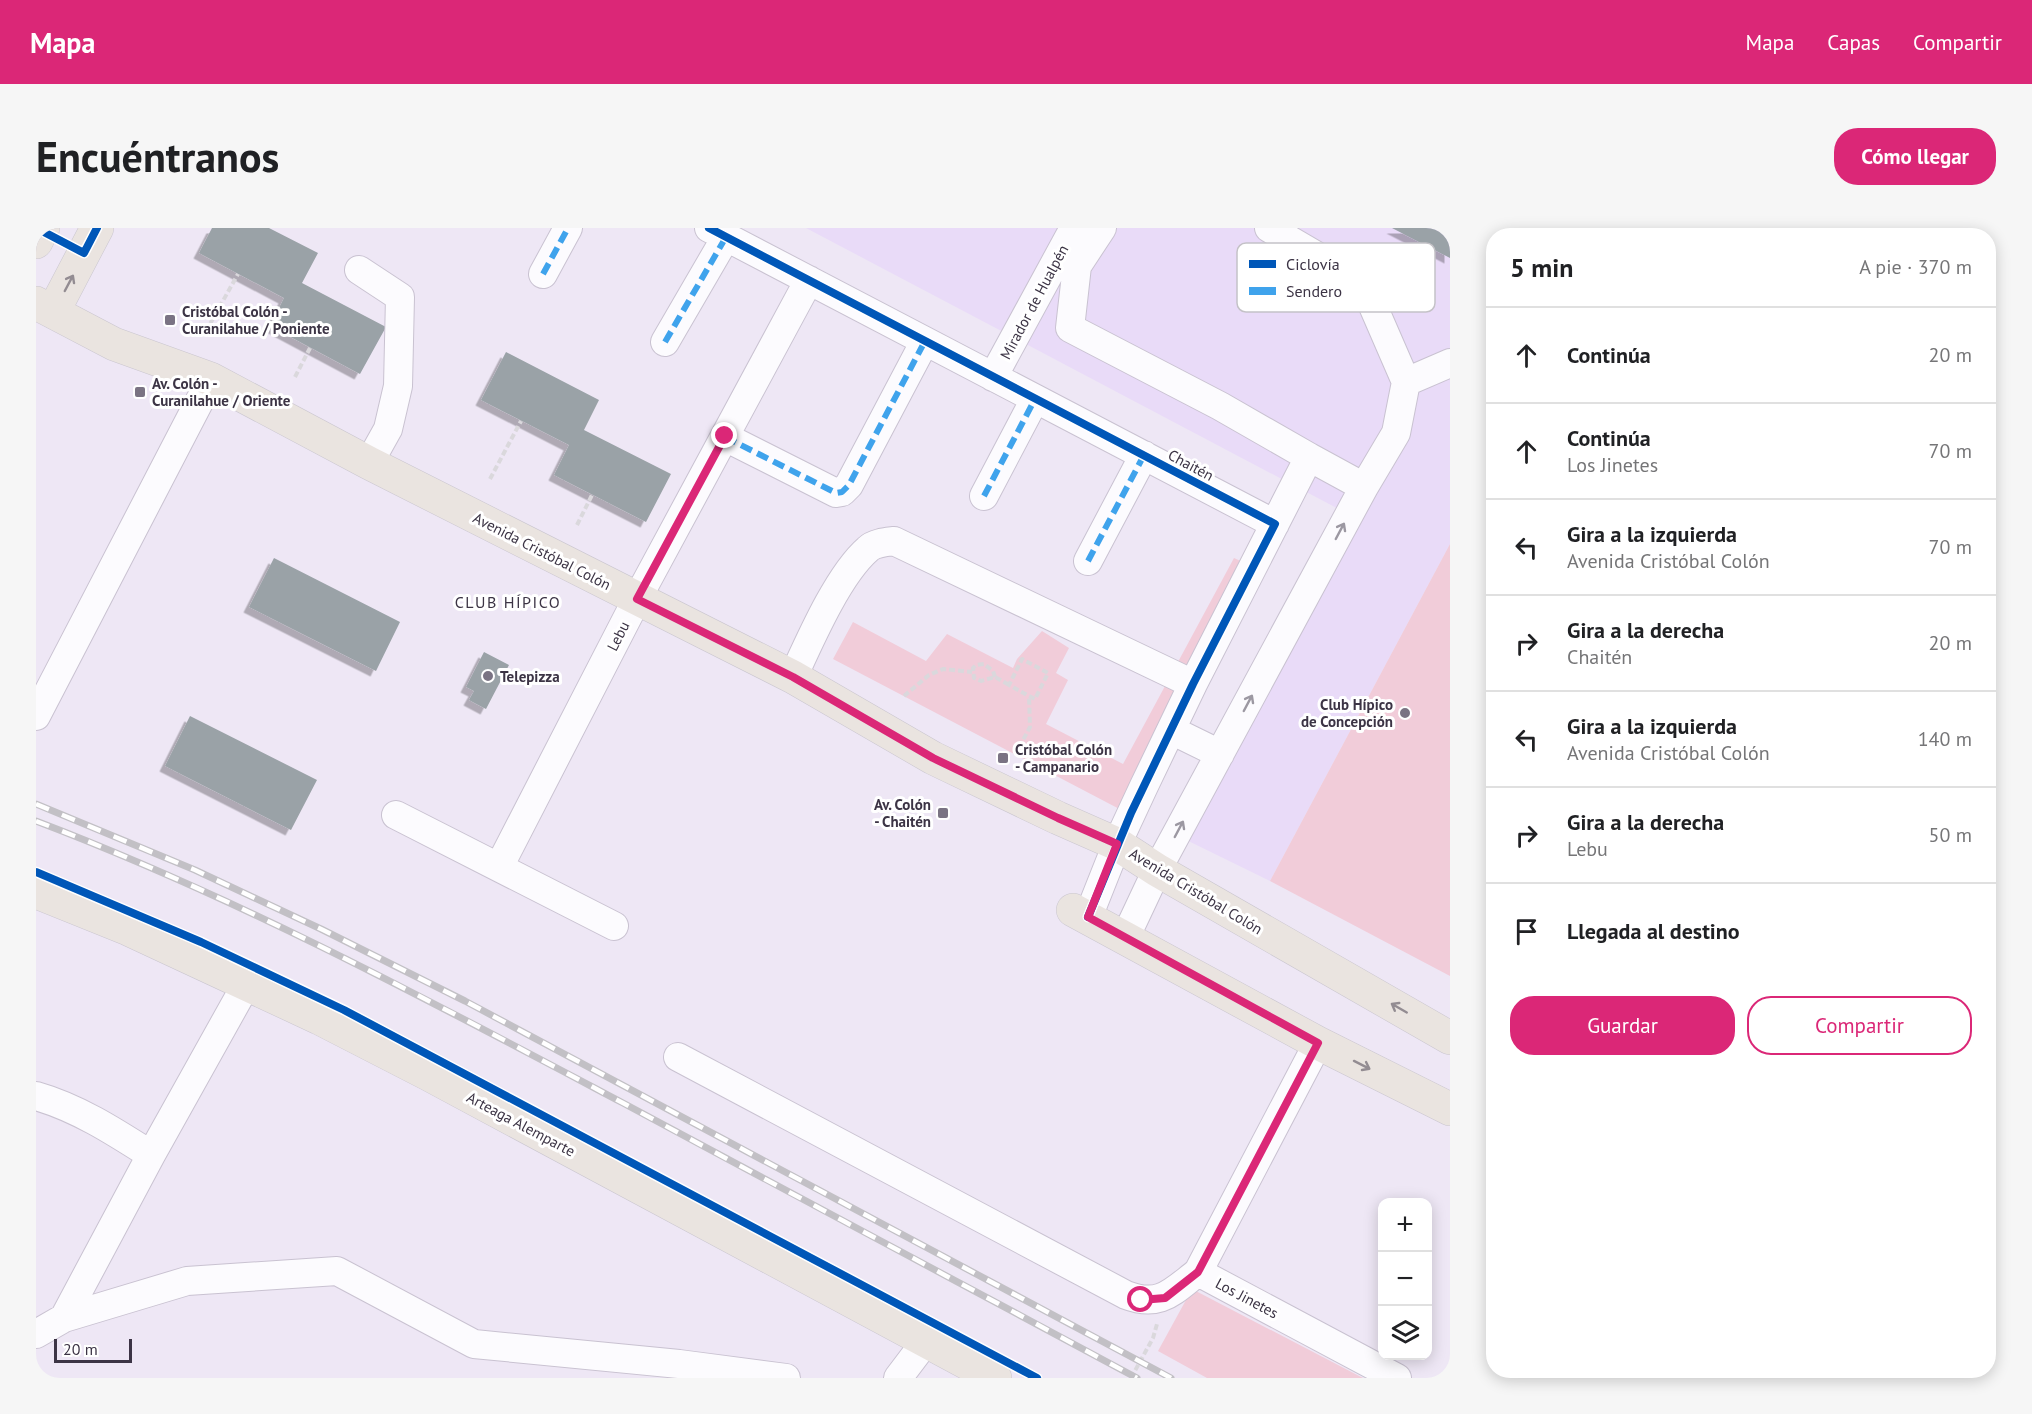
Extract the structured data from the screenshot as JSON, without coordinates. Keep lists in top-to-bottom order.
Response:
{
  "streets": {
    "main road": ["Avenida Cristóbal Colón", "Arteaga Alemparte"],
    "street": [
      "Mirador de Hualpén",
      "Chaitén",
      "Lebu",
      "Los Jinetes"
    ]
  },
  "crossings": [
    ["Mirador de Hualpén", "Chaitén"],
    ["Chaitén", "Lebu"],
    ["Avenida Cristóbal Colón", "Lebu"]
  ],
  "districts": ["CLUB HÍPICO"],
  "places": {
    "transit": [
      "Cristóbal Colón - Curanilahue / Poniente",
      "Av. Colón - Curanilahue / Oriente",
      "Cristóbal Colón - Campanario",
      "Av. Colón - Chaitén"
    ],
    "other": ["Telepizza", "Club Hípico de Concepción"]
  },
  "legend": ["Ciclovía", "Sendero"],
  "scale_bar": "20 m",
  "page": {
    "header": "Mapa",
    "nav": ["Mapa", "Capas", "Compartir"],
    "buttons": [
      "Cómo llegar",
      ["Guardar", "Compartir"]
    ],
    "title": "Encuéntranos",
    "heading": ["5 min", "A pie · 370 m"],
    "list": [
      ["Continúa", "20 m"],
      ["Continúa", "Los Jinetes", "70 m"],
      ["Gira a la izquierda", "Avenida Cristóbal Colón", "70 m"],
      ["Gira a la derecha", "Chaitén", "20 m"],
      ["Gira a la izquierda", "Avenida Cristóbal Colón", "140 m"],
      ["Gira a la derecha", "Lebu", "50 m"],
      "Llegada al destino"
    ],
    "map_buttons": ["+", "−"],
    "scale": "20 m"
  }
}
